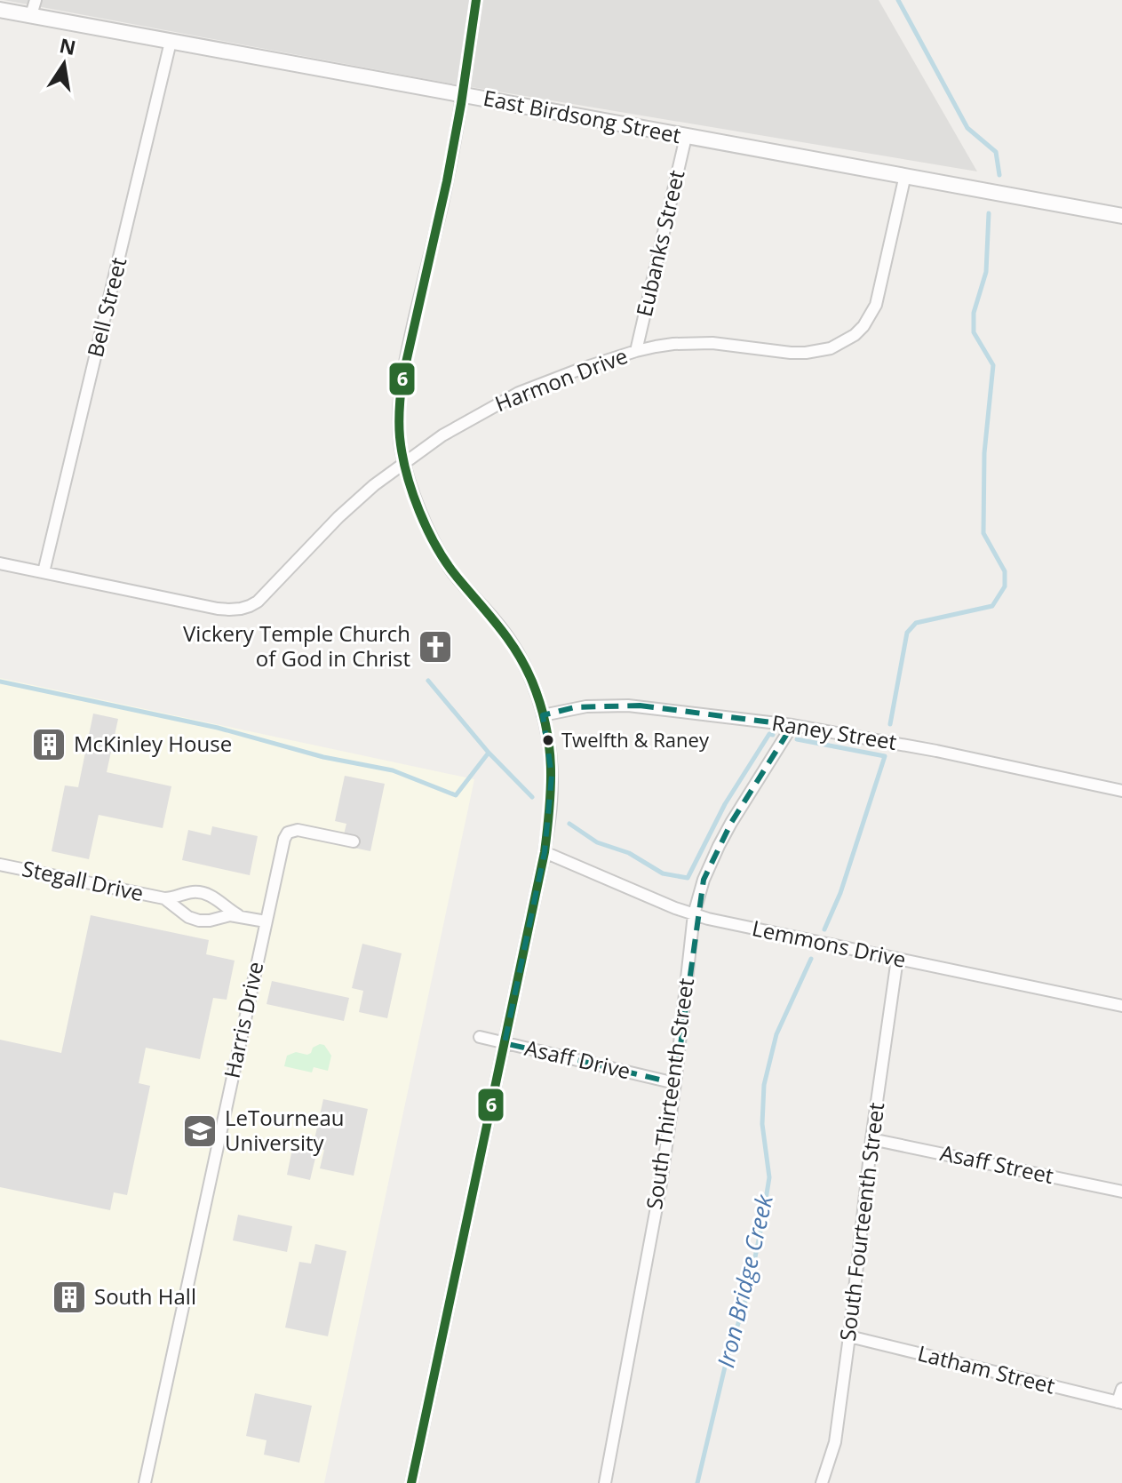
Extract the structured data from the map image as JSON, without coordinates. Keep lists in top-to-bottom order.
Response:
{
  "streets": {
    "street": [
      "East Birdsong Street",
      "Eubanks Street",
      "Bell Street",
      "Harmon Drive",
      "Raney Street",
      "Stegall Drive",
      "Lemmons Drive",
      "Harris Drive",
      "Asaff Drive",
      "South Thirteenth Street",
      "Asaff Street",
      "South Fourteenth Street",
      "Latham Street"
    ]
  },
  "crossings": [
    ["East Birdsong Street", "Eubanks Street"],
    ["East Birdsong Street", "Bell Street"],
    ["East Birdsong Street", "Harmon Drive"],
    ["Eubanks Street", "Harmon Drive"],
    ["Bell Street", "Harmon Drive"],
    ["Raney Street", "South Thirteenth Street"],
    ["Stegall Drive", "Harris Drive"],
    ["Lemmons Drive", "South Thirteenth Street"],
    ["Lemmons Drive", "South Fourteenth Street"],
    ["Asaff Drive", "South Thirteenth Street"],
    ["Asaff Street", "South Fourteenth Street"],
    ["South Fourteenth Street", "Latham Street"]
  ],
  "water": ["Iron Bridge Creek"],
  "places": {
    "church": ["Vickery Temple Church of God in Christ"],
    "other": ["Twelfth & Raney"],
    "building": ["McKinley House", "South Hall"],
    "school or university": ["LeTourneau University"]
  },
  "lines": ["transit line 6"],
  "north": "top"
}
